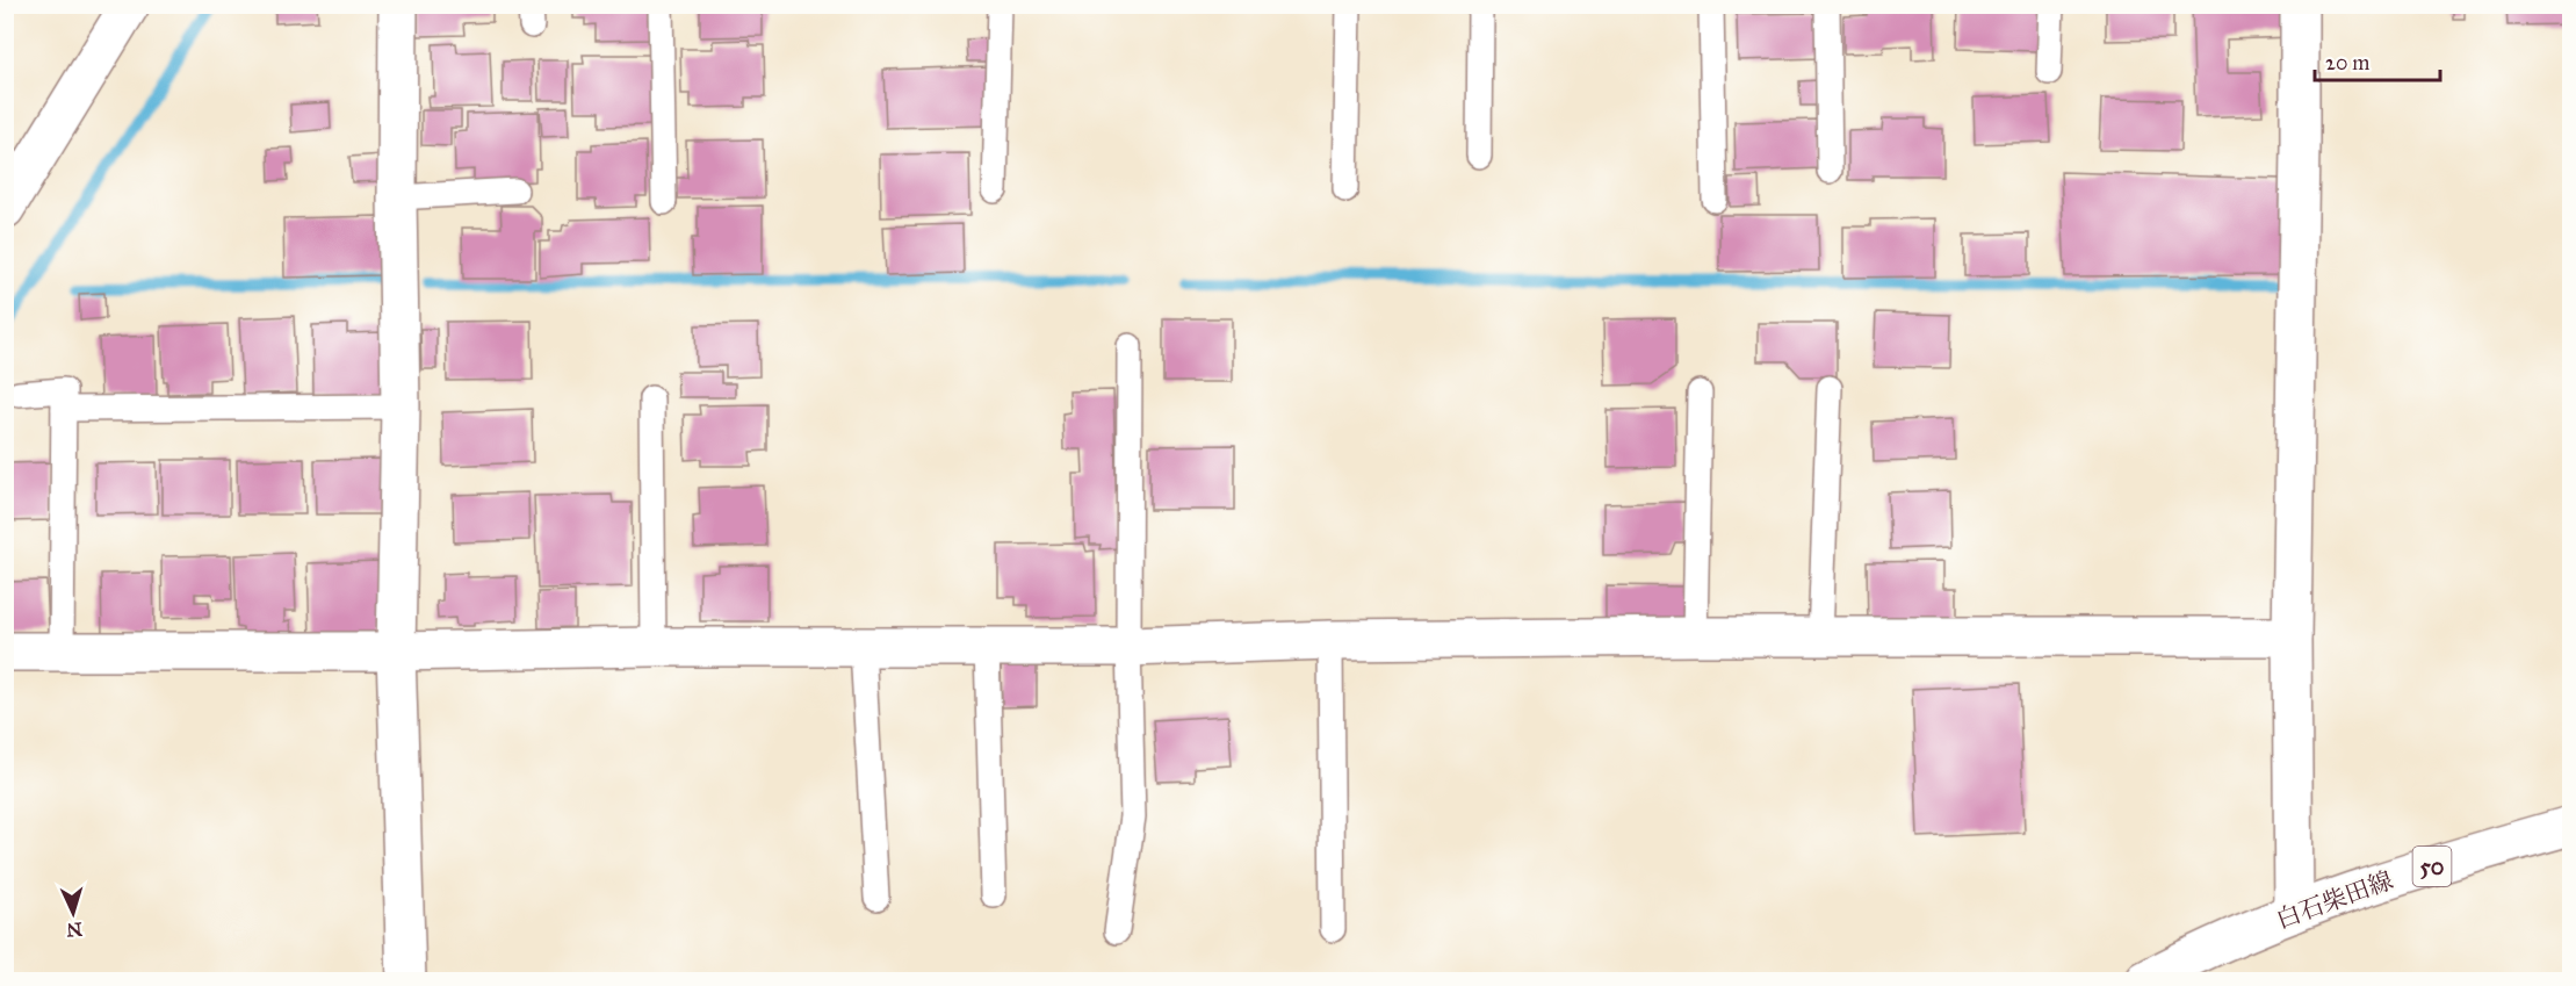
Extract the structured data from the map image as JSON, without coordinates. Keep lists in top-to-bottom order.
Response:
{
  "streets": {
    "street": ["50", "白石柴田線"]
  },
  "scale_bar": "20 m",
  "north": "bottom"
}
